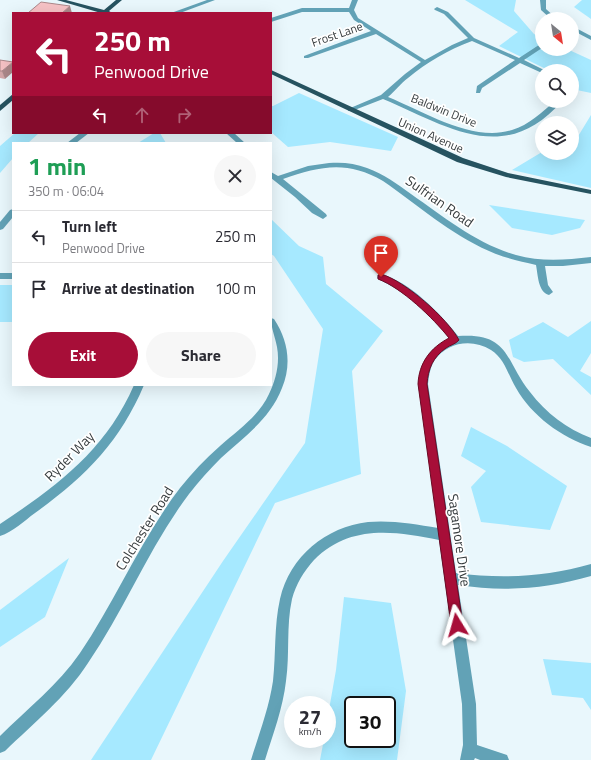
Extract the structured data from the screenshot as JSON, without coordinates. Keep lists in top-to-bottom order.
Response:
{
  "streets": {
    "main road": ["Union Avenue"],
    "street": [
      "Frost Lane",
      "Baldwin Drive",
      "Sulfrian Road",
      "Ryder Way",
      "Colchester Road",
      "Sagamore Drive"
    ]
  },
  "north": "bottom right",
  "page": {
    "turn": ["250 m", "Penwood Drive"],
    "heading": ["1 min", "350 m · 06:04"],
    "list": [
      {
        "name": "Turn left",
        "note": "Penwood Drive",
        "value": "250 m"
      },
      {
        "name": "Arrive at destination",
        "value": "100 m"
      }
    ],
    "buttons": ["Exit", "Share"],
    "speed": "27 km/h",
    "limit": "30"
  }
}
